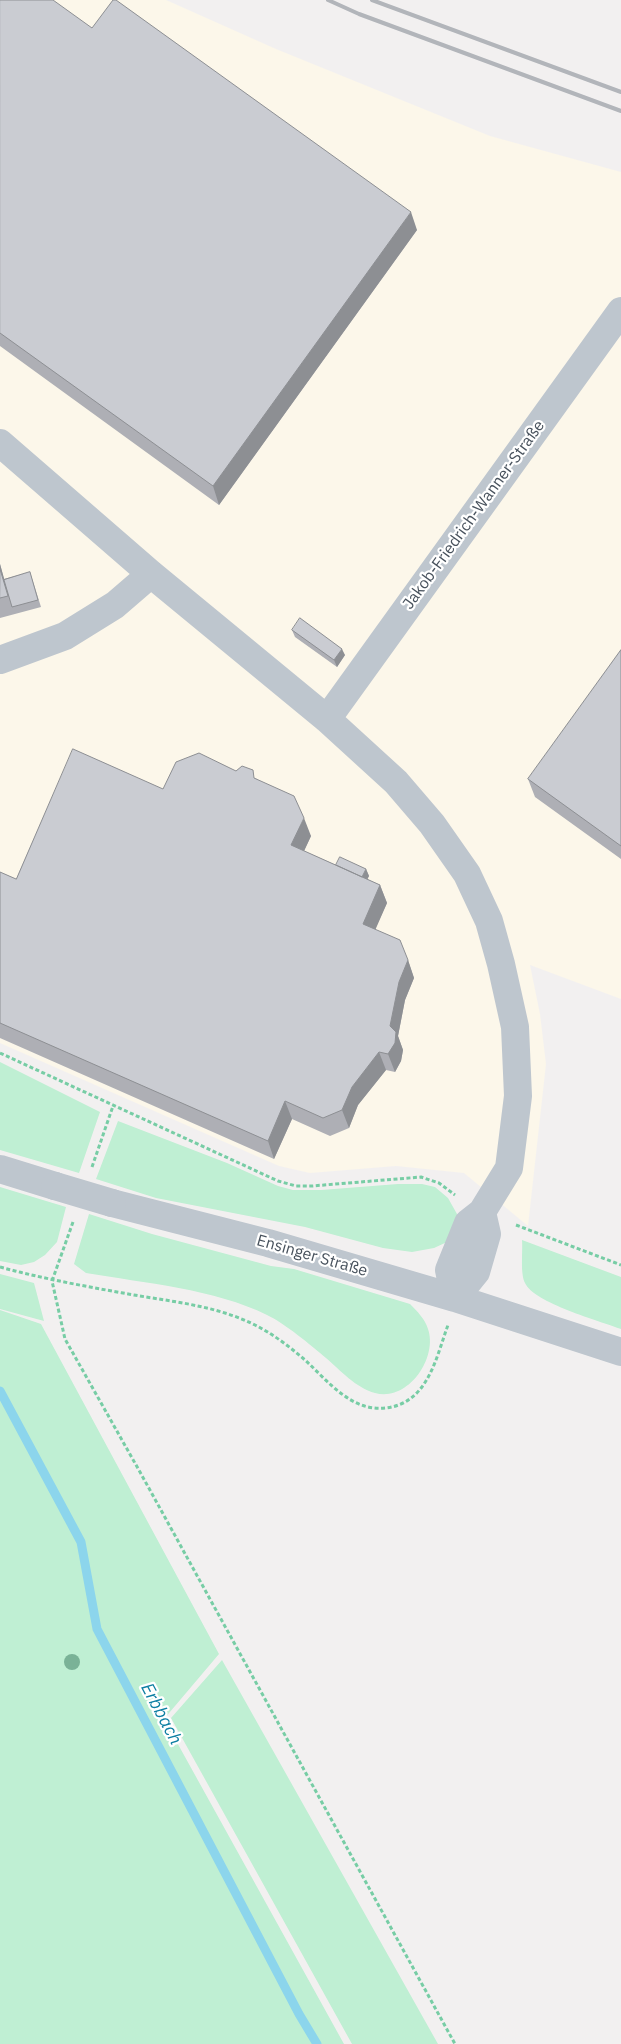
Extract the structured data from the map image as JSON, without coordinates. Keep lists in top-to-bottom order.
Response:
{
  "streets": {
    "street": ["Jakob-Friedrich-Wanner-Straße", "Ensinger Straße"]
  },
  "water": ["Erbbach"]
}
